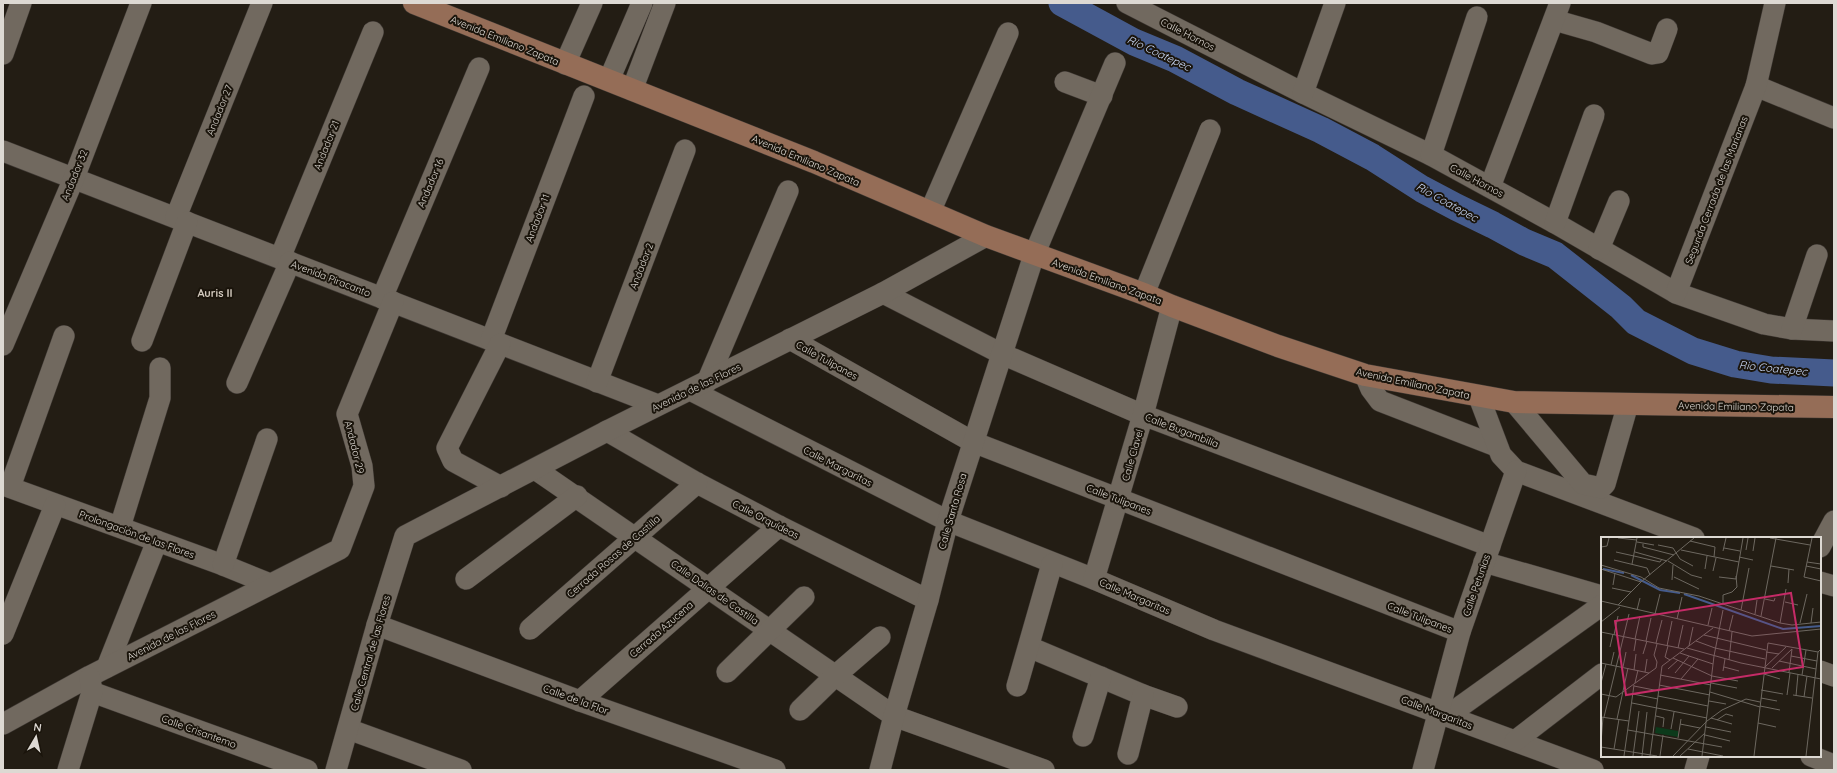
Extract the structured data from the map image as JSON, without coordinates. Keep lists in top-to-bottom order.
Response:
{
  "streets": {
    "main road": ["Avenida Emiliano Zapata"],
    "street": [
      "Calle Hornos",
      "Andador 27",
      "Andador 21",
      "Andador 32",
      "Andador 16",
      "Segunda Cerrada de las Marianas",
      "Andador 11",
      "Andador 2",
      "Avenida Piracanto",
      "Calle Tulipanes",
      "Avenida de las Flores",
      "Calle Bugambilia",
      "Andador 29",
      "Calle Clavel",
      "Calle Margaritas",
      "Calle Santa Rosa",
      "Calle Orquídeas",
      "Prolongación de las Flores",
      "Cerrada Rosas de Castilla",
      "Calle Petunias",
      "Calle Dalias de Castilla",
      "Cerrada Azucena",
      "Calle Central de las Flores",
      "Calle de la Flor",
      "Calle Crisantemo"
    ]
  },
  "crossings": [
    ["Calle Hornos", "Segunda Cerrada de las Marianas"],
    ["Avenida Emiliano Zapata", "Avenida de las Flores"],
    ["Avenida Emiliano Zapata", "Calle Clavel"],
    ["Avenida Emiliano Zapata", "Calle Santa Rosa"],
    ["Andador 27", "Avenida Piracanto"],
    ["Andador 21", "Avenida Piracanto"],
    ["Andador 32", "Avenida Piracanto"],
    ["Andador 16", "Avenida Piracanto"],
    ["Andador 16", "Andador 29"],
    ["Andador 11", "Avenida Piracanto"],
    ["Andador 11", "Avenida de las Flores"],
    ["Andador 2", "Avenida Piracanto"],
    ["Avenida Piracanto", "Avenida de las Flores"],
    ["Avenida Piracanto", "Andador 29"],
    ["Calle Tulipanes", "Avenida de las Flores"],
    ["Calle Tulipanes", "Calle Clavel"],
    ["Calle Tulipanes", "Calle Santa Rosa"],
    ["Calle Tulipanes", "Calle Petunias"],
    ["Avenida de las Flores", "Calle Bugambilia"],
    ["Avenida de las Flores", "Andador 29"],
    ["Avenida de las Flores", "Calle Margaritas"],
    ["Avenida de las Flores", "Calle Orquídeas"],
    ["Avenida de las Flores", "Prolongación de las Flores"],
    ["Avenida de las Flores", "Calle Dalias de Castilla"],
    ["Avenida de las Flores", "Calle Central de las Flores"],
    ["Avenida de las Flores", "Calle Crisantemo"],
    ["Calle Bugambilia", "Calle Clavel"],
    ["Calle Bugambilia", "Calle Santa Rosa"],
    ["Calle Bugambilia", "Calle Petunias"],
    ["Calle Clavel", "Calle Margaritas"],
    ["Calle Margaritas", "Calle Santa Rosa"],
    ["Calle Margaritas", "Calle Petunias"],
    ["Calle Santa Rosa", "Calle Orquídeas"],
    ["Calle Santa Rosa", "Calle Dalias de Castilla"],
    ["Calle Orquídeas", "Cerrada Rosas de Castilla"],
    ["Calle Orquídeas", "Cerrada Azucena"],
    ["Cerrada Rosas de Castilla", "Calle Dalias de Castilla"],
    ["Calle Dalias de Castilla", "Cerrada Azucena"],
    ["Cerrada Azucena", "Calle de la Flor"],
    ["Calle Central de las Flores", "Calle de la Flor"]
  ],
  "districts": ["Auris II"],
  "water": ["Rio Coatepec"],
  "north": "top"
}
